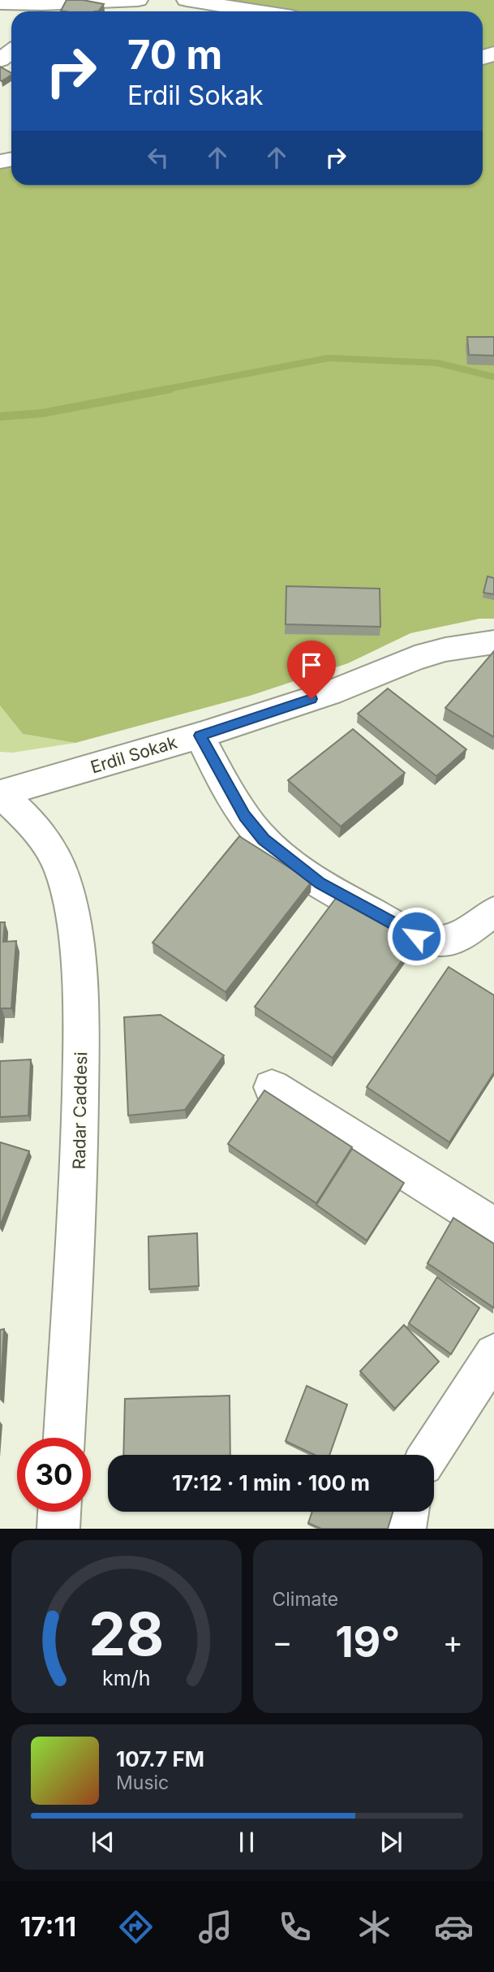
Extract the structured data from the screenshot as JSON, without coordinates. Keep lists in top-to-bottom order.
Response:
{
  "streets": {
    "street": ["Erdil Sokak", "Radar Caddesi"]
  },
  "crossings": [
    ["Erdil Sokak", "Radar Caddesi"]
  ],
  "page": {
    "turn": ["70 m", "Erdil Sokak"],
    "limit": "30",
    "trip": "17:12 · 1 min · 100 m",
    "tile": "Climate",
    "heat": ["−", "19°", "+"],
    "song": ["107.7 FM", "Music"],
    "tabs": "17:11",
    "gauge": ["28", "km/h"]
  }
}
